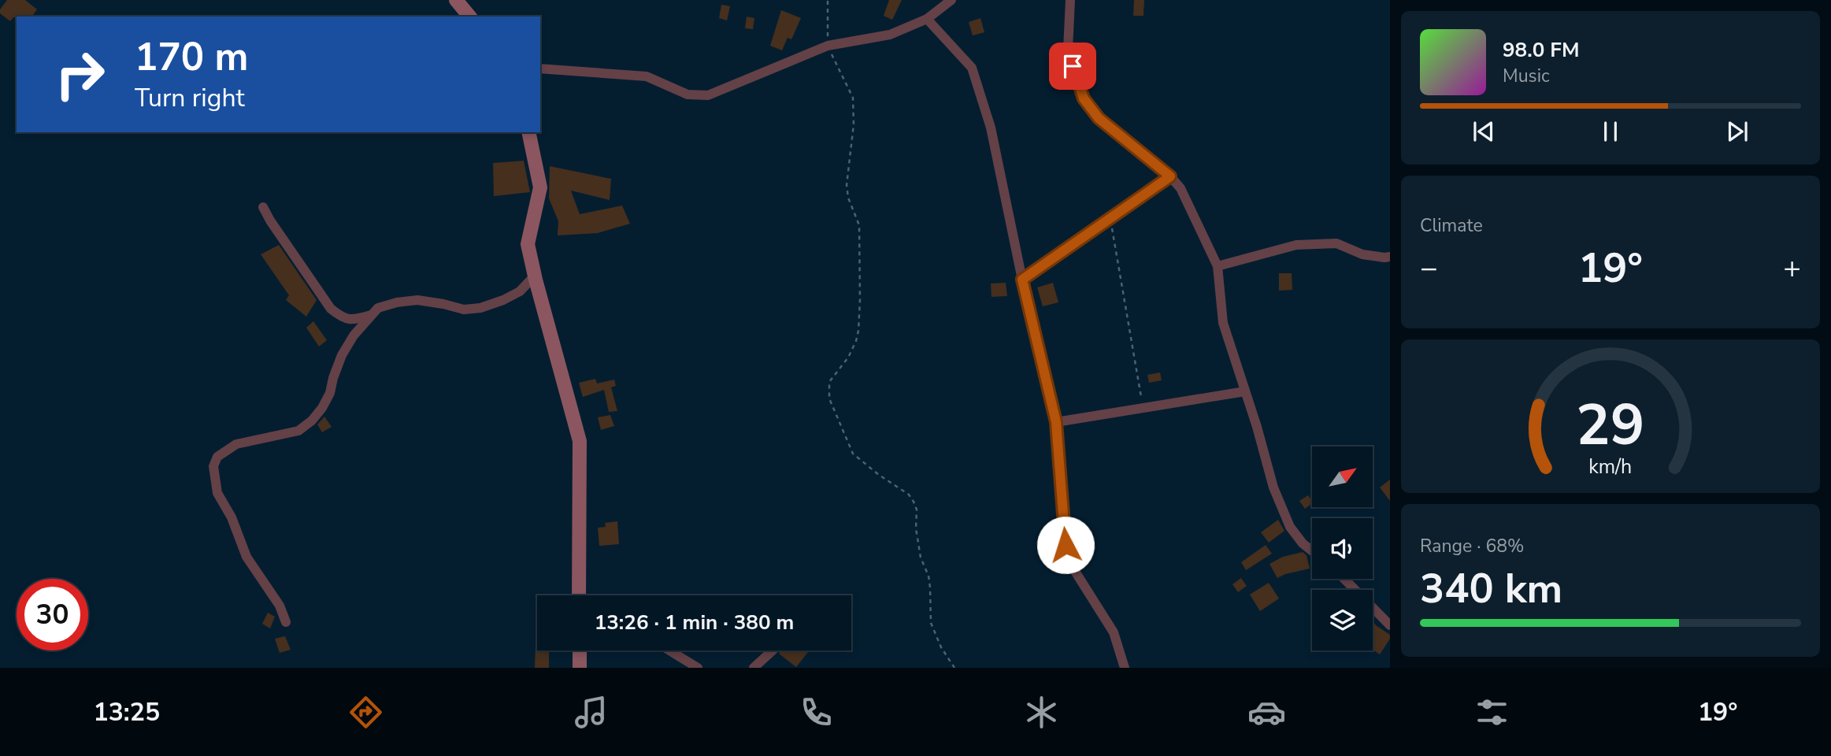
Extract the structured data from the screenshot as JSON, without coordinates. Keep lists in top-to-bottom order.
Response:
{
  "north": "top right",
  "page": {
    "turn": ["170 m", "Turn right"],
    "song": ["98.0 FM", "Music"],
    "tile": [
      "Climate",
      ["Range · 68%", "340 km"]
    ],
    "heat": ["−", "19°", "+"],
    "limit": "30",
    "trip": "13:26 · 1 min · 380 m",
    "tabs": ["13:25", "19°"],
    "gauge": ["29", "km/h"]
  }
}
